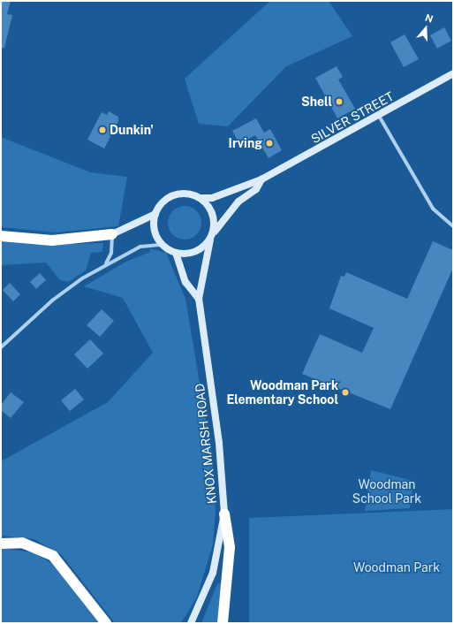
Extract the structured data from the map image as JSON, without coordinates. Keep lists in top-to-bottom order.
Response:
{
  "streets": {
    "main road": ["SILVER STREET", "KNOX MARSH ROAD"]
  },
  "crossings": [
    ["SILVER STREET", "KNOX MARSH ROAD"]
  ],
  "parks": ["Woodman School Park", "Woodman Park"],
  "places": [
    "Shell",
    "Dunkin'",
    "Irving",
    "Woodman Park Elementary School"
  ],
  "north": "top"
}
